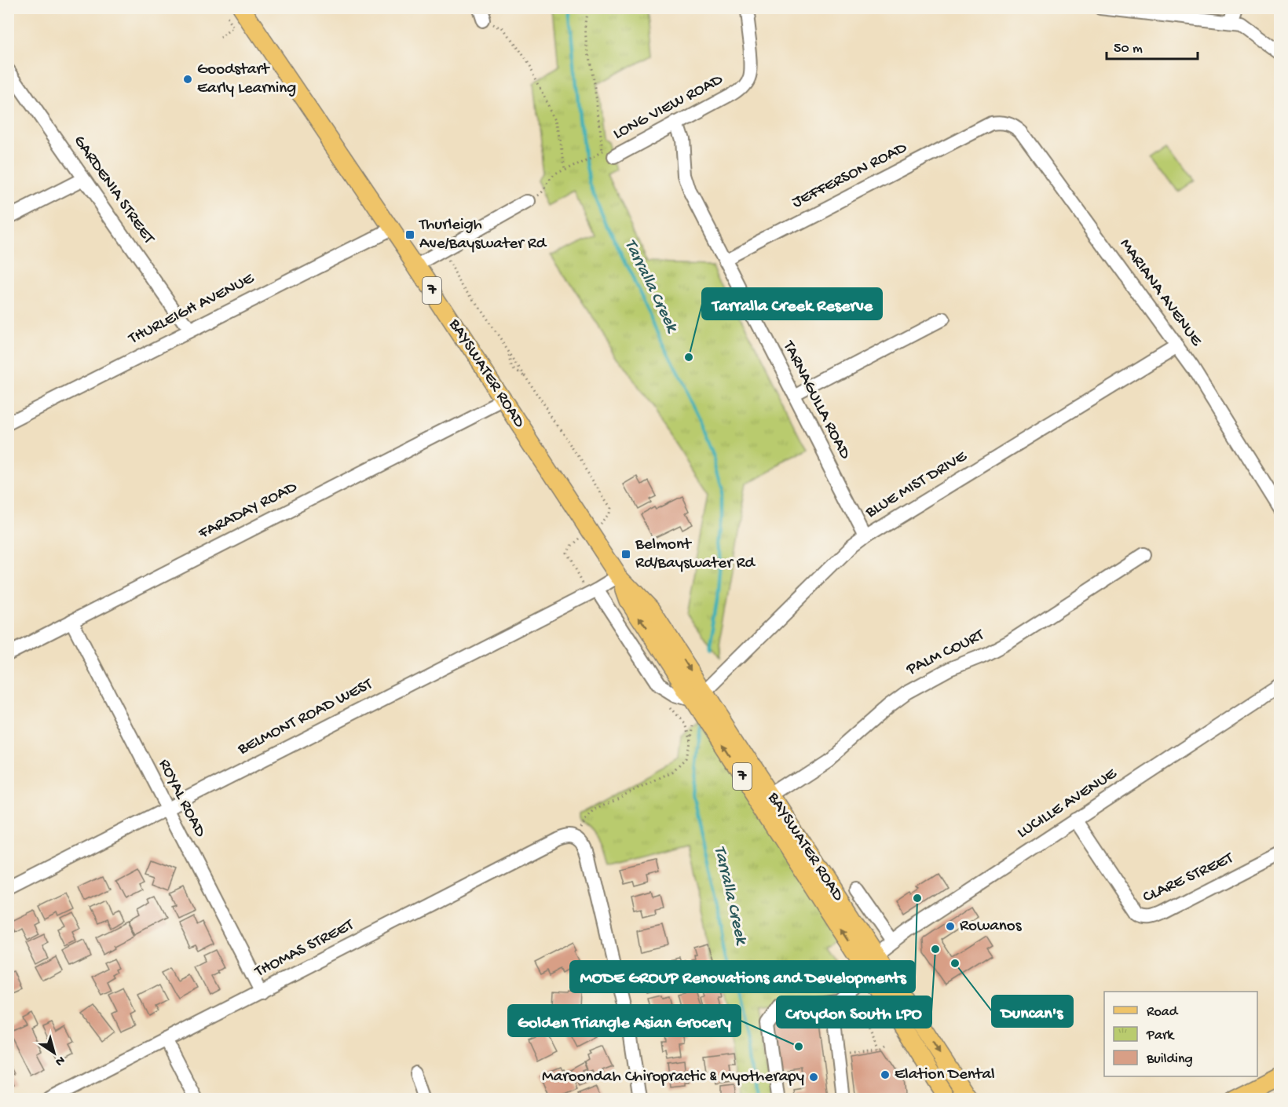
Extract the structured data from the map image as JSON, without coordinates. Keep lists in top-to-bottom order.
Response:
{
  "streets": {
    "main road": ["7", "BAYSWATER ROAD"],
    "street": [
      "LONG VIEW ROAD",
      "JEFFERSON ROAD",
      "GARDENIA STREET",
      "MARIANA AVENUE",
      "THURLEIGH AVENUE",
      "TARNAGULLA ROAD",
      "BLUE MIST DRIVE",
      "FARADAY ROAD",
      "PALM COURT",
      "BELMONT ROAD WEST",
      "ROYAL ROAD",
      "LUCILLE AVENUE",
      "CLARE STREET",
      "THOMAS STREET"
    ]
  },
  "crossings": [
    ["LONG VIEW ROAD", "TARNAGULLA ROAD"],
    ["JEFFERSON ROAD", "MARIANA AVENUE"],
    ["JEFFERSON ROAD", "TARNAGULLA ROAD"],
    ["GARDENIA STREET", "THURLEIGH AVENUE"],
    ["MARIANA AVENUE", "BLUE MIST DRIVE"],
    ["THURLEIGH AVENUE", "BAYSWATER ROAD"],
    ["BAYSWATER ROAD", "BLUE MIST DRIVE"],
    ["BAYSWATER ROAD", "FARADAY ROAD"],
    ["BAYSWATER ROAD", "PALM COURT"],
    ["BAYSWATER ROAD", "BELMONT ROAD WEST"],
    ["BAYSWATER ROAD", "LUCILLE AVENUE"],
    ["TARNAGULLA ROAD", "BLUE MIST DRIVE"],
    ["FARADAY ROAD", "ROYAL ROAD"],
    ["BELMONT ROAD WEST", "ROYAL ROAD"],
    ["ROYAL ROAD", "THOMAS STREET"],
    ["LUCILLE AVENUE", "CLARE STREET"]
  ],
  "water": ["Tarralla Creek"],
  "places": {
    "other": [
      "Goodstart Early Learning",
      "Tarralla Creek Reserve",
      "MODE GROUP Renovations and Developments",
      "Rowanos",
      "Croydon South LPO",
      "Duncan's",
      "Golden Triangle Asian Grocery",
      "Elation Dental",
      "Maroondah Chiropractic & Myotherapy"
    ],
    "transit": ["Thurleigh Ave/Bayswater Rd", "Belmont Rd/Bayswater Rd"]
  },
  "legend": ["Road", "Park", "Building"],
  "scale_bar": "50 m",
  "north": "bottom right"
}
